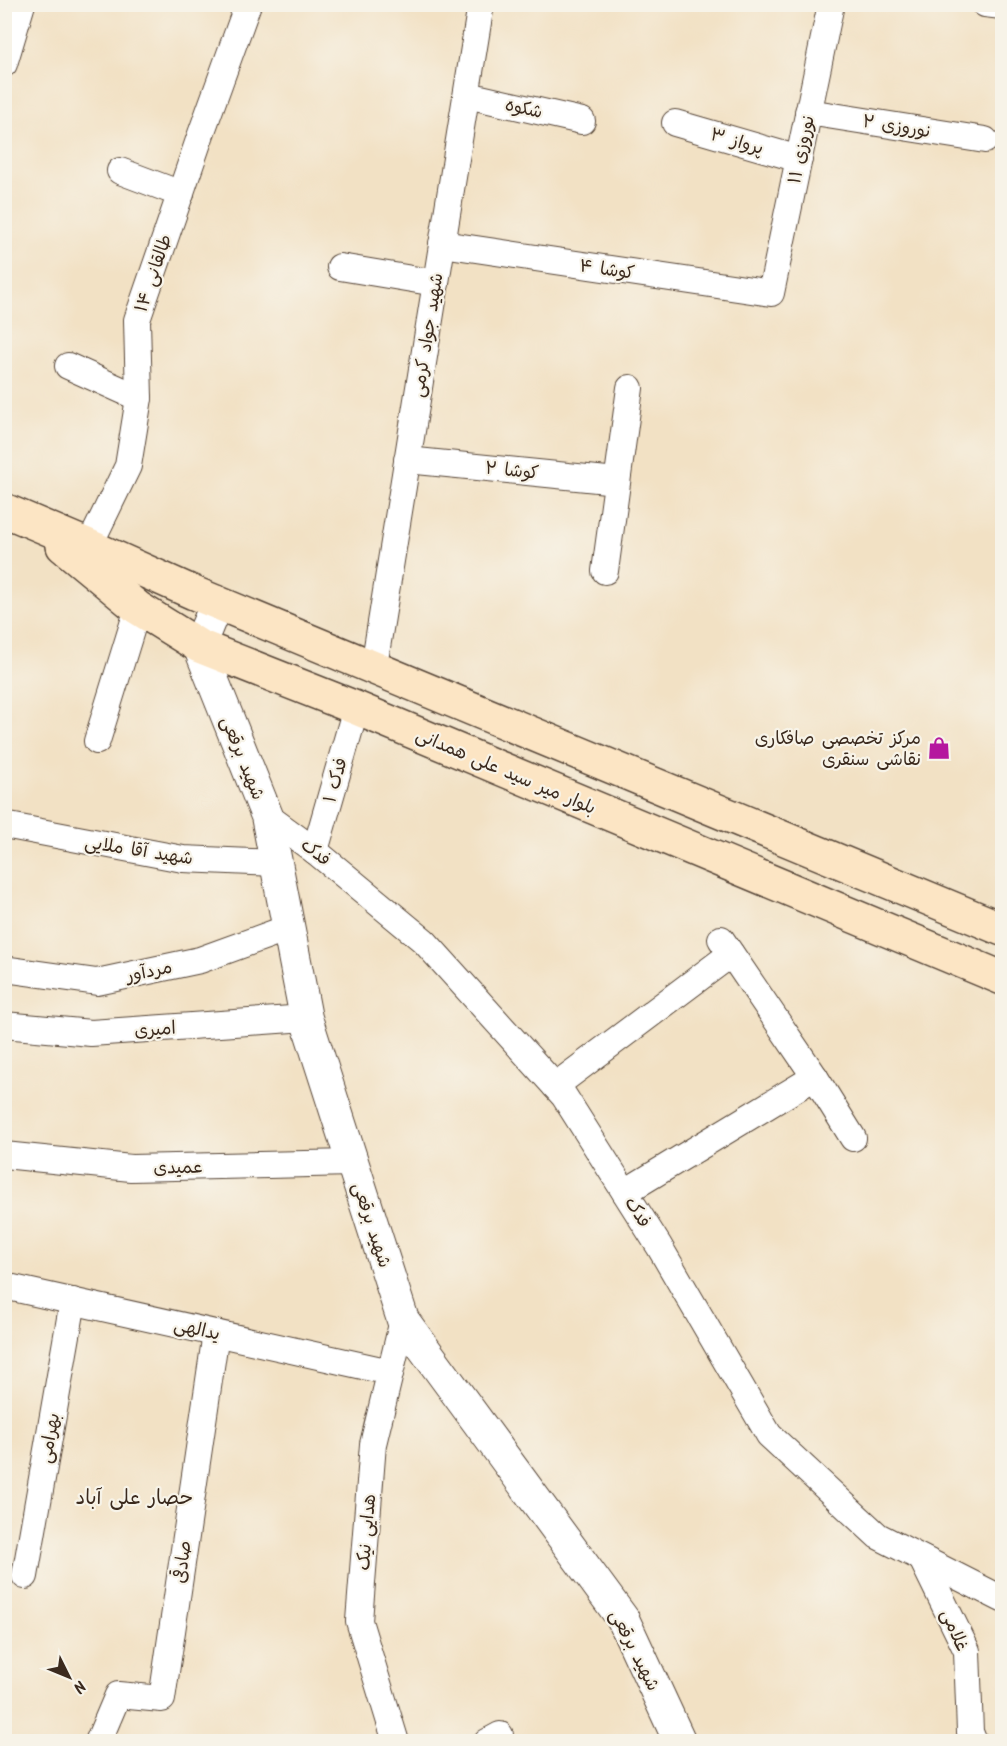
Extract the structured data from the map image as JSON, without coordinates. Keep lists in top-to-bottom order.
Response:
{
  "streets": {
    "main road": ["بلوار میر سید علی همدانی"],
    "street": [
      "شکوه",
      "نوروزی ۲",
      "پرواز ۳",
      "نوروزی ۱۱",
      "کوشا ۴",
      "طالقانی ۱۴",
      "شهید جواد کرمی",
      "کوشا ۲",
      "شهید برقعی",
      "فدک ۱",
      "شهید آقا ملایی",
      "فدک",
      "مردآور",
      "امیری",
      "عمیدی",
      "یدالهی",
      "بهرامی",
      "هدایی نیک",
      "صادقی",
      "غلامی"
    ]
  },
  "crossings": [
    ["شکوه", "شهید جواد کرمی"],
    ["نوروزی ۲", "نوروزی ۱۱"],
    ["پرواز ۳", "نوروزی ۱۱"],
    ["نوروزی ۱۱", "کوشا ۴"],
    ["کوشا ۴", "شهید جواد کرمی"],
    ["طالقانی ۱۴", "بلوار میر سید علی همدانی"],
    ["شهید جواد کرمی", "کوشا ۲"],
    ["شهید جواد کرمی", "بلوار میر سید علی همدانی"],
    ["شهید برقعی", "بلوار میر سید علی همدانی"],
    ["شهید برقعی", "شهید آقا ملایی"],
    ["شهید برقعی", "فدک"],
    ["شهید برقعی", "مردآور"],
    ["شهید برقعی", "امیری"],
    ["شهید برقعی", "عمیدی"],
    ["شهید برقعی", "هدایی نیک"],
    ["بلوار میر سید علی همدانی", "فدک ۱"],
    ["فدک ۱", "فدک"],
    ["فدک", "غلامی"],
    ["یدالهی", "بهرامی"],
    ["یدالهی", "هدایی نیک"],
    ["یدالهی", "صادقی"]
  ],
  "districts": ["حصار علی آباد"],
  "places": {
    "shop": ["مرکز تخصصی صافکاری نقاشی سنقری"]
  },
  "north": "bottom right"
}
